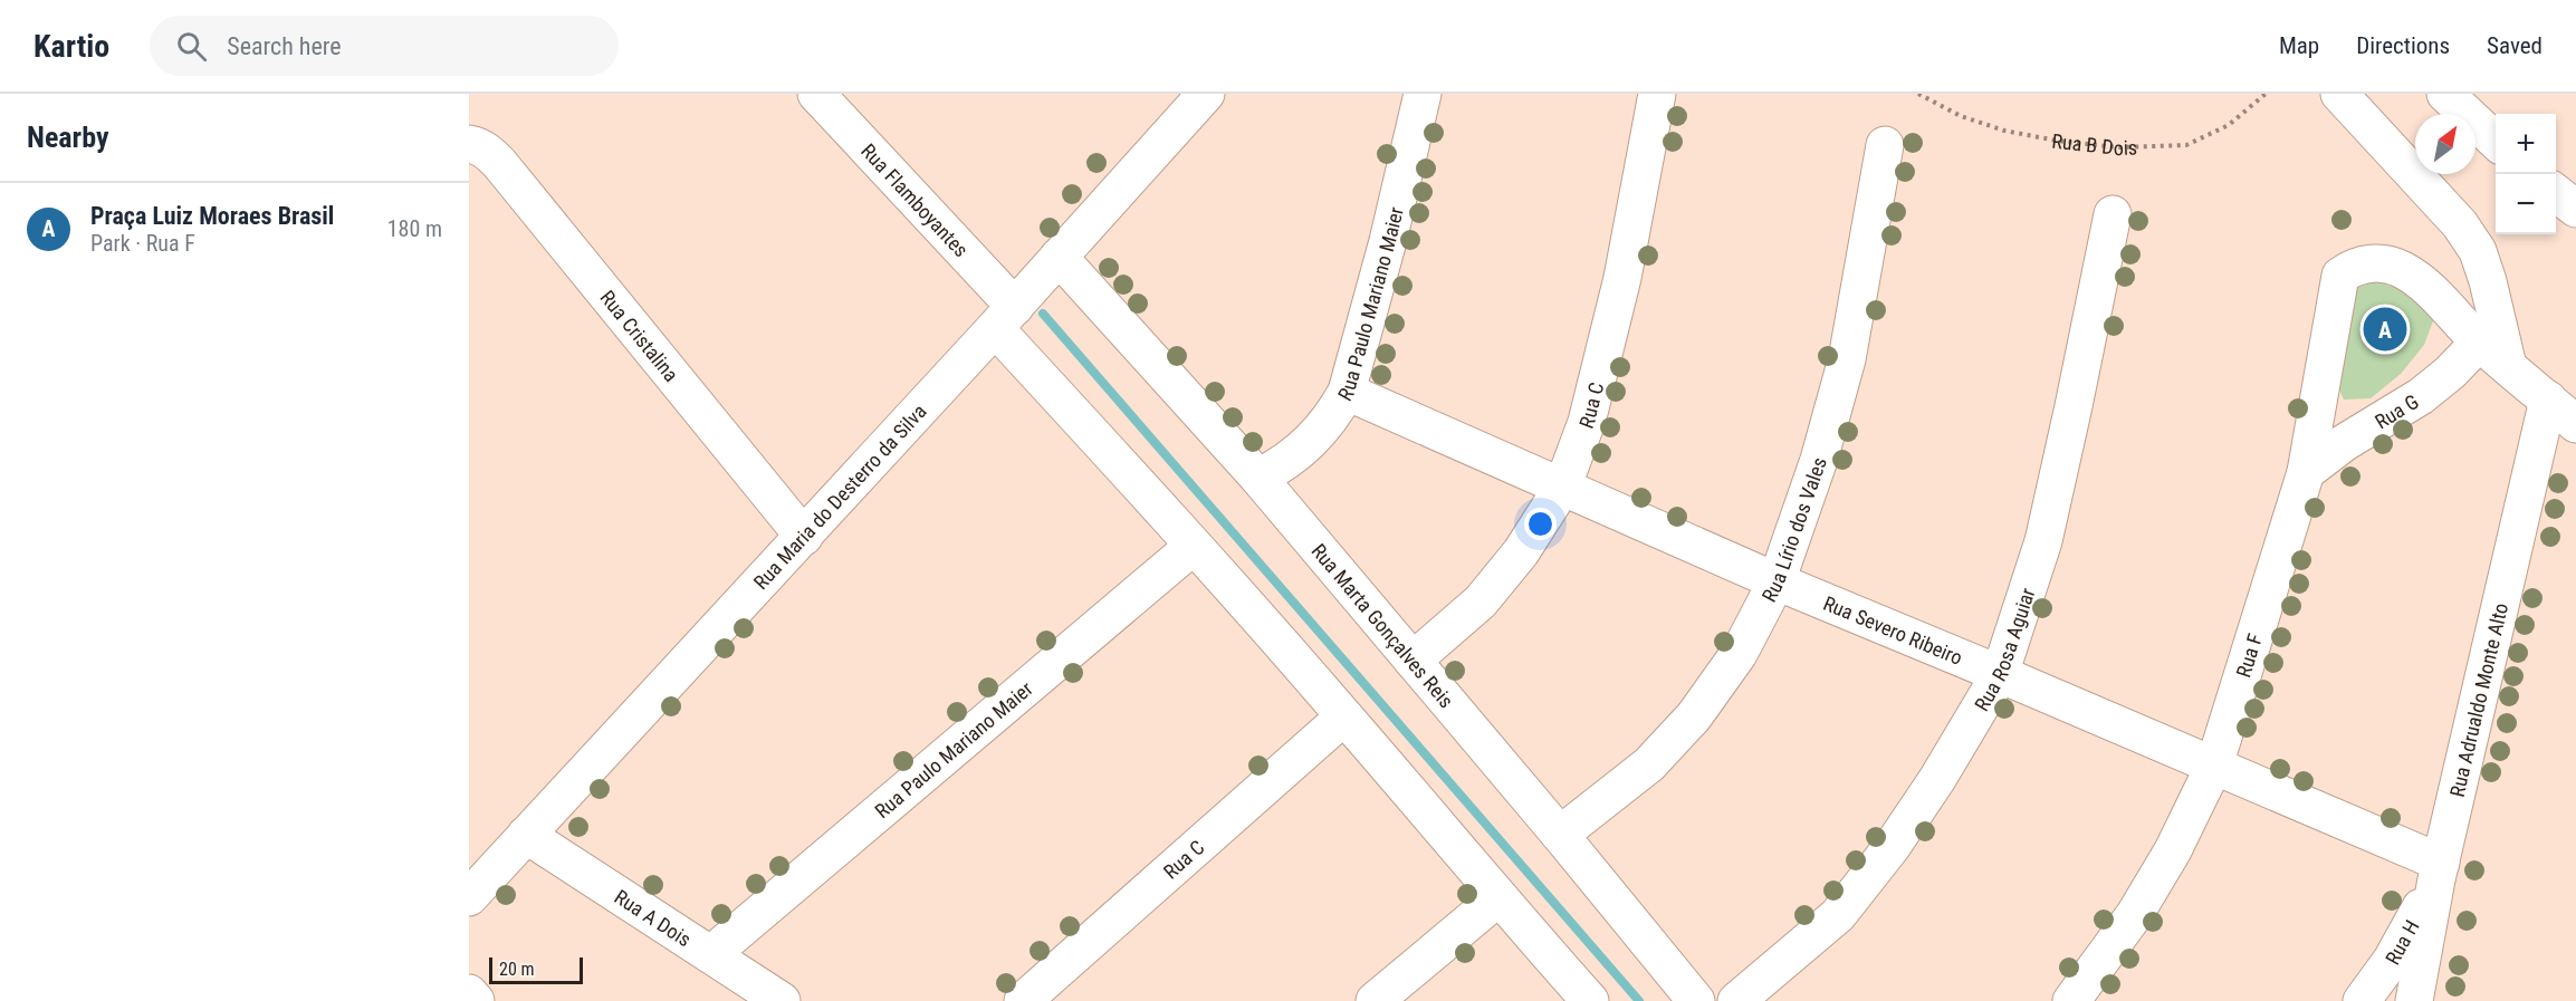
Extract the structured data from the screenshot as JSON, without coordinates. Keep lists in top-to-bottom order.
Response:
{
  "streets": {
    "main road": [
      "Rua Flamboyantes",
      "Rua Paulo Mariano Maier",
      "Rua Cristalina",
      "Rua C",
      "Rua G",
      "Rua Maria do Desterro da Silva",
      "Rua Lírio dos Vales",
      "Rua Marta Gonçalves Reis",
      "Rua Severo Ribeiro",
      "Rua Rosa Aguiar",
      "Rua F",
      "Rua Adrualdo Monte Alto",
      "Rua A Dois",
      "Rua H"
    ],
    "path": ["Rua B Dois"]
  },
  "crossings": [
    ["Rua Flamboyantes", "Rua Maria do Desterro da Silva"],
    ["Rua Paulo Mariano Maier", "Rua Marta Gonçalves Reis"],
    ["Rua Paulo Mariano Maier", "Rua Severo Ribeiro"],
    ["Rua Paulo Mariano Maier", "Rua A Dois"],
    ["Rua Cristalina", "Rua Maria do Desterro da Silva"],
    ["Rua C", "Rua Marta Gonçalves Reis"],
    ["Rua C", "Rua Severo Ribeiro"],
    ["Rua G", "Rua F"],
    ["Rua Maria do Desterro da Silva", "Rua Marta Gonçalves Reis"],
    ["Rua Maria do Desterro da Silva", "Rua A Dois"],
    ["Rua Lírio dos Vales", "Rua Marta Gonçalves Reis"],
    ["Rua Lírio dos Vales", "Rua Severo Ribeiro"],
    ["Rua Severo Ribeiro", "Rua Rosa Aguiar"],
    ["Rua Severo Ribeiro", "Rua F"],
    ["Rua Severo Ribeiro", "Rua Adrualdo Monte Alto"],
    ["Rua Severo Ribeiro", "Rua H"],
    ["Rua Adrualdo Monte Alto", "Rua H"]
  ],
  "scale_bar": "20 m",
  "north": "top right",
  "page": {
    "header": "Kartio",
    "search": "Search here",
    "nav": ["Map", "Directions", "Saved"],
    "heading": "Nearby",
    "map_buttons": ["+", "−"],
    "list": [
      {
        "mark": "A",
        "name": "Praça Luiz Moraes Brasil",
        "note": "Park · Rua F",
        "value": "180 m"
      }
    ],
    "pins": "A",
    "scale": "20 m"
  }
}
